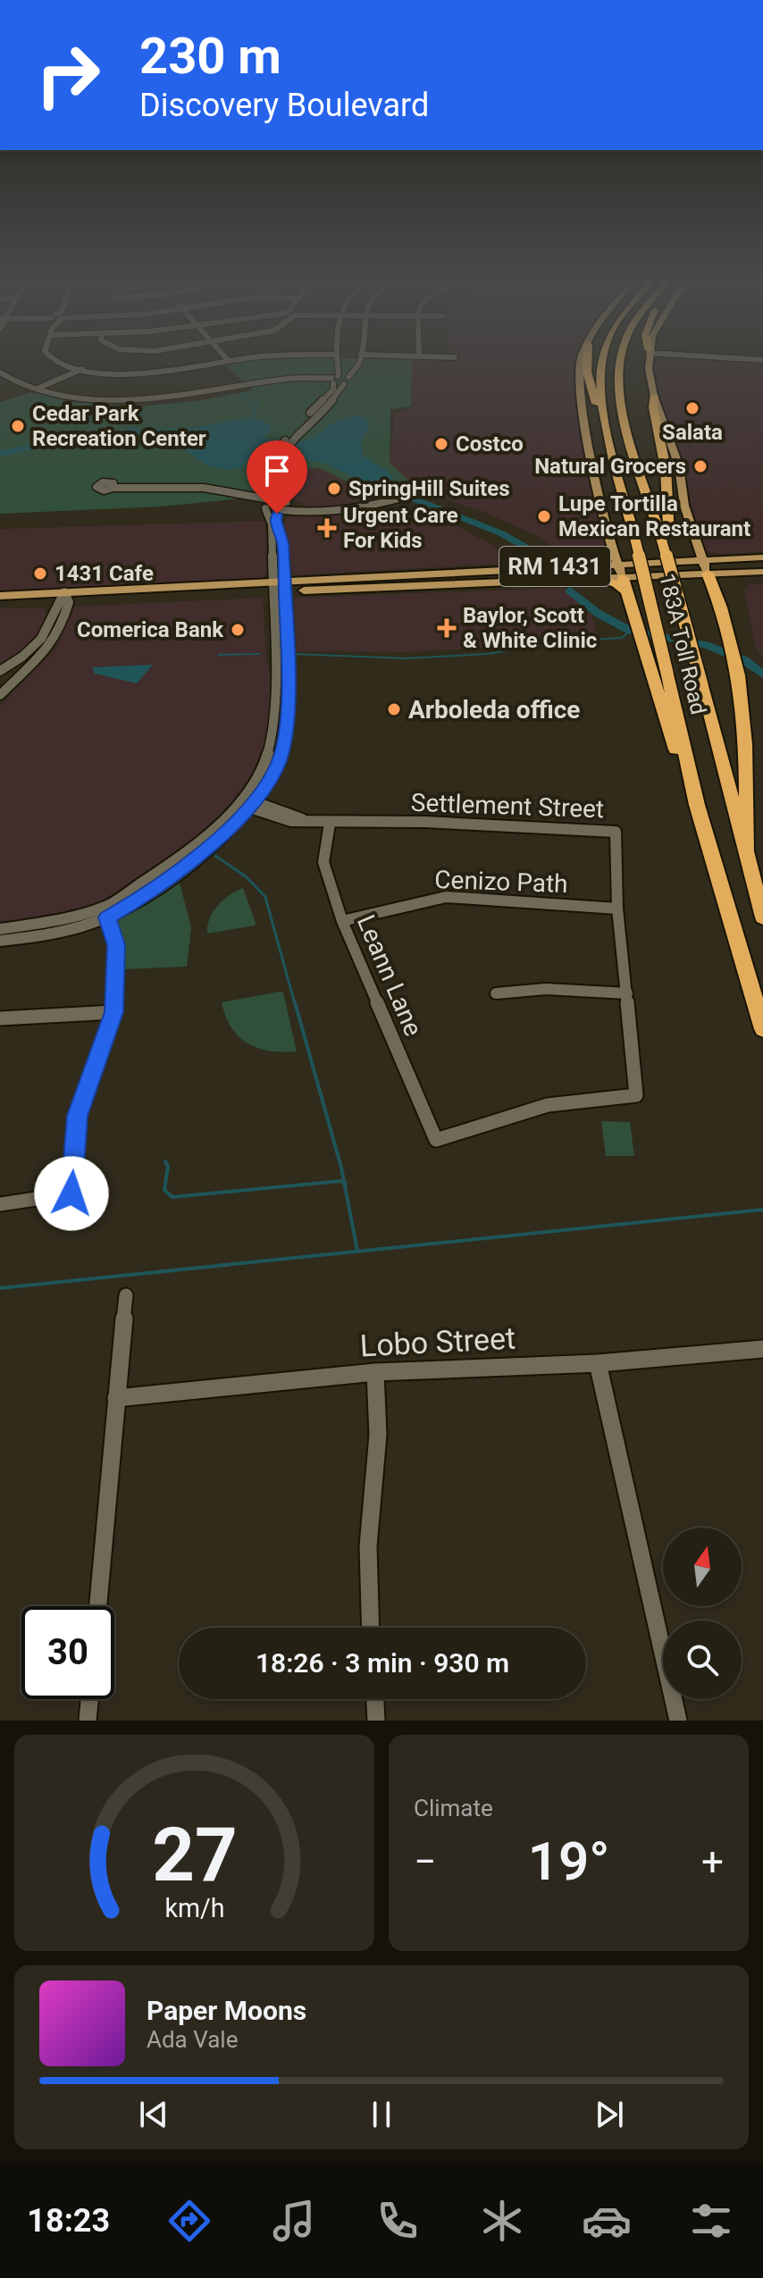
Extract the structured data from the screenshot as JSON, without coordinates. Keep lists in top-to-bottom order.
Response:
{
  "streets": {
    "highway": ["183A Toll Road"],
    "main road": ["RM 1431"],
    "street": [
      "Settlement Street",
      "Cenizo Path",
      "Leann Lane",
      "Lobo Street"
    ]
  },
  "crossings": [
    ["Settlement Street", "Cenizo Path"],
    ["Settlement Street", "Leann Lane"],
    ["Cenizo Path", "Leann Lane"]
  ],
  "places": {
    "other": [
      "Salata",
      "Cedar Park Recreation Center",
      "Costco",
      "Natural Grocers",
      "SpringHill Suites",
      "Lupe Tortilla Mexican Restaurant",
      "1431 Cafe",
      "Comerica Bank",
      "Arboleda office"
    ],
    "health": ["Urgent Care For Kids", "Baylor, Scott & White Clinic"]
  },
  "north": "top",
  "page": {
    "turn": ["230 m", "Discovery Boulevard"],
    "limit": "30",
    "trip": "18:26 · 3 min · 930 m",
    "tile": "Climate",
    "heat": ["−", "19°", "+"],
    "song": ["Paper Moons", "Ada Vale"],
    "tabs": "18:23",
    "gauge": ["27", "km/h"]
  }
}
